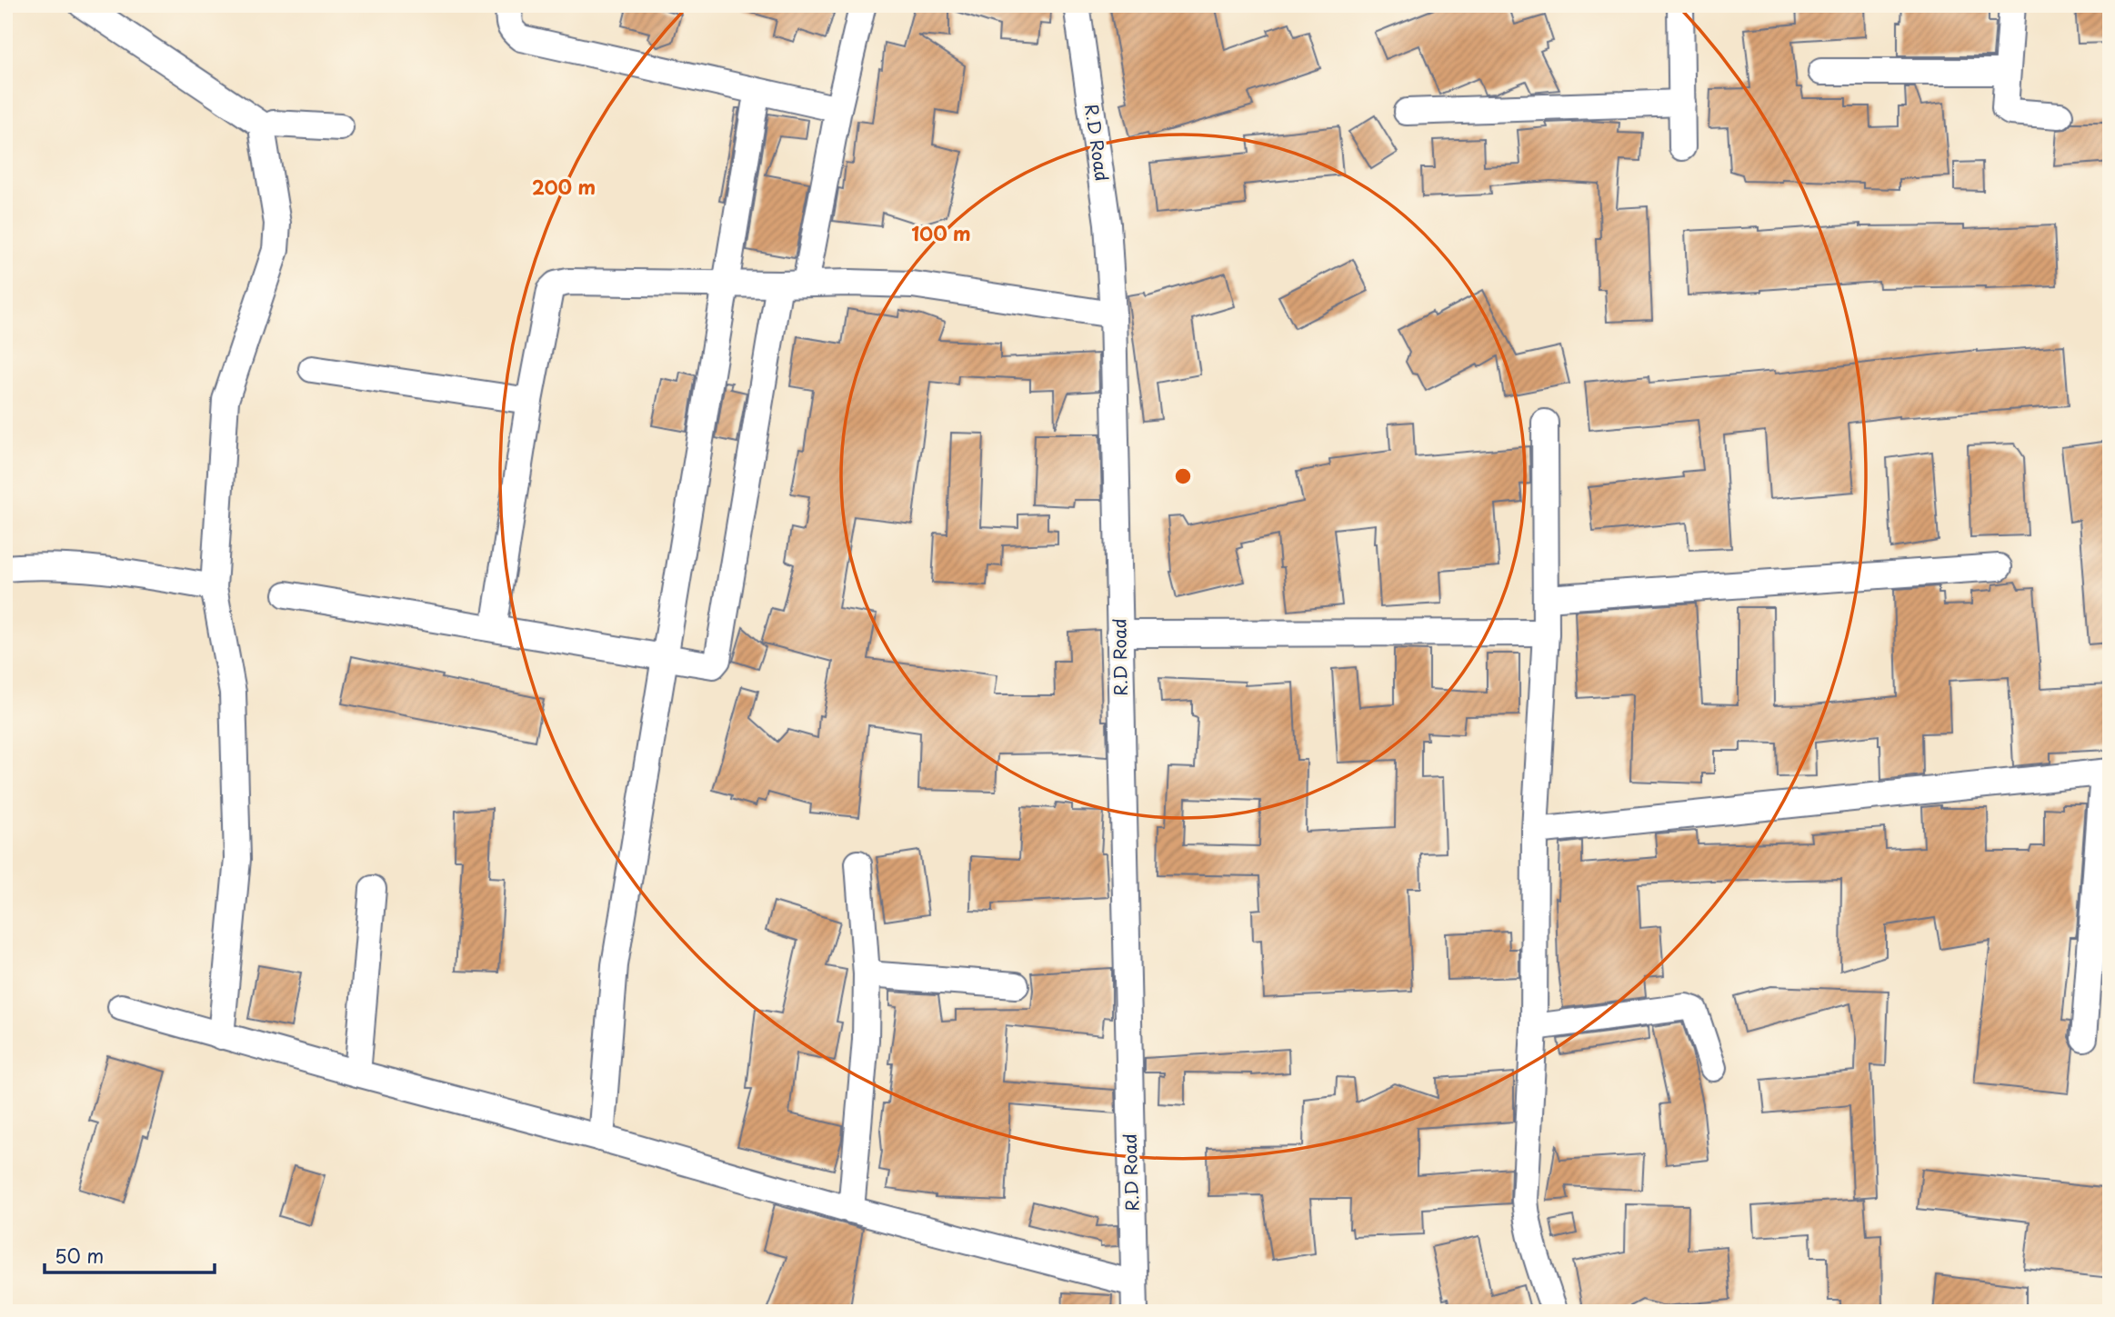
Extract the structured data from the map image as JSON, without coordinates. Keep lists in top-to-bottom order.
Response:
{
  "streets": {
    "street": ["R.D Road"]
  },
  "scale_bar": "50 m",
  "rings": ["200 m", "100 m"]
}
